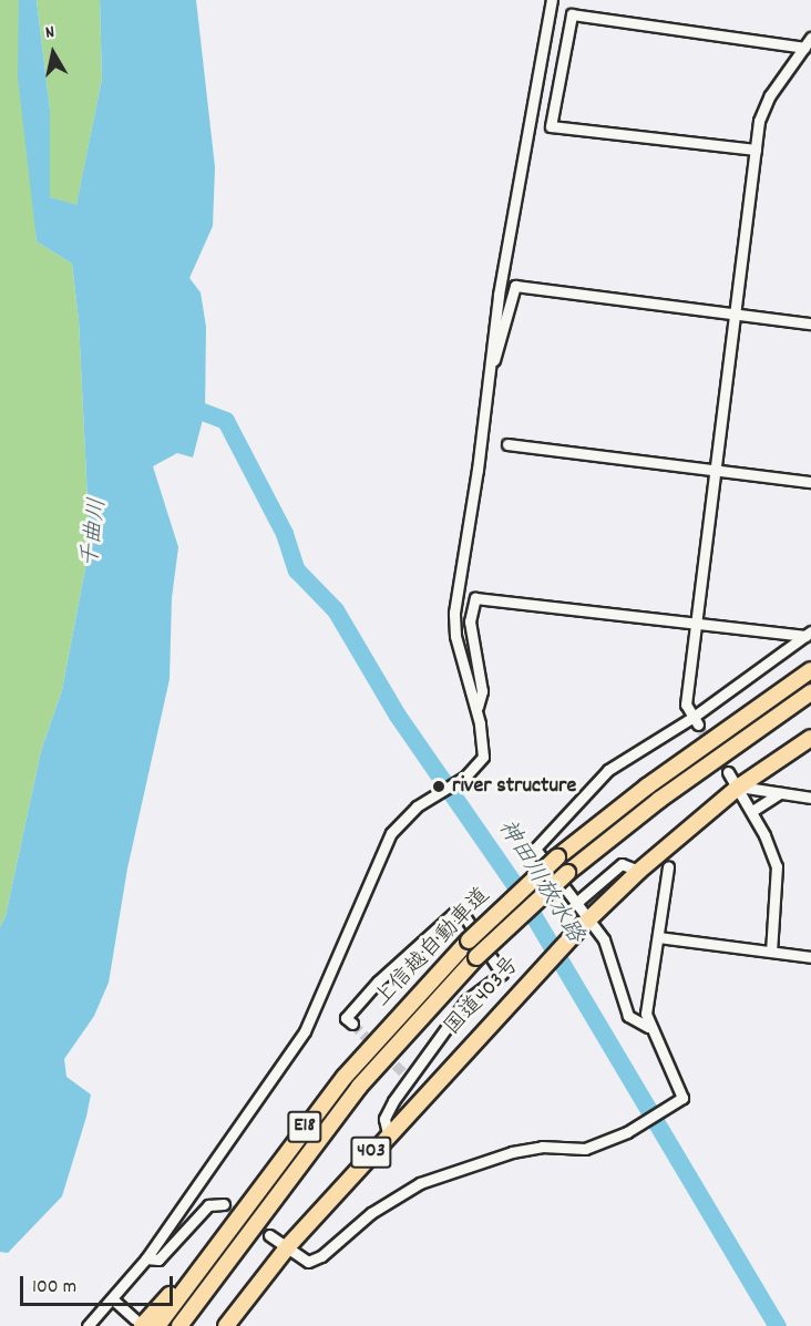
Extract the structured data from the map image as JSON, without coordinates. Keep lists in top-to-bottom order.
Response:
{
  "streets": {
    "highway": [
      "上信越自動車道",
      "国道403号",
      "E18",
      "403"
    ]
  },
  "water": ["千曲川", "神田川放水路"],
  "places": ["river structure"],
  "scale_bar": "100 m",
  "north": "top"
}
